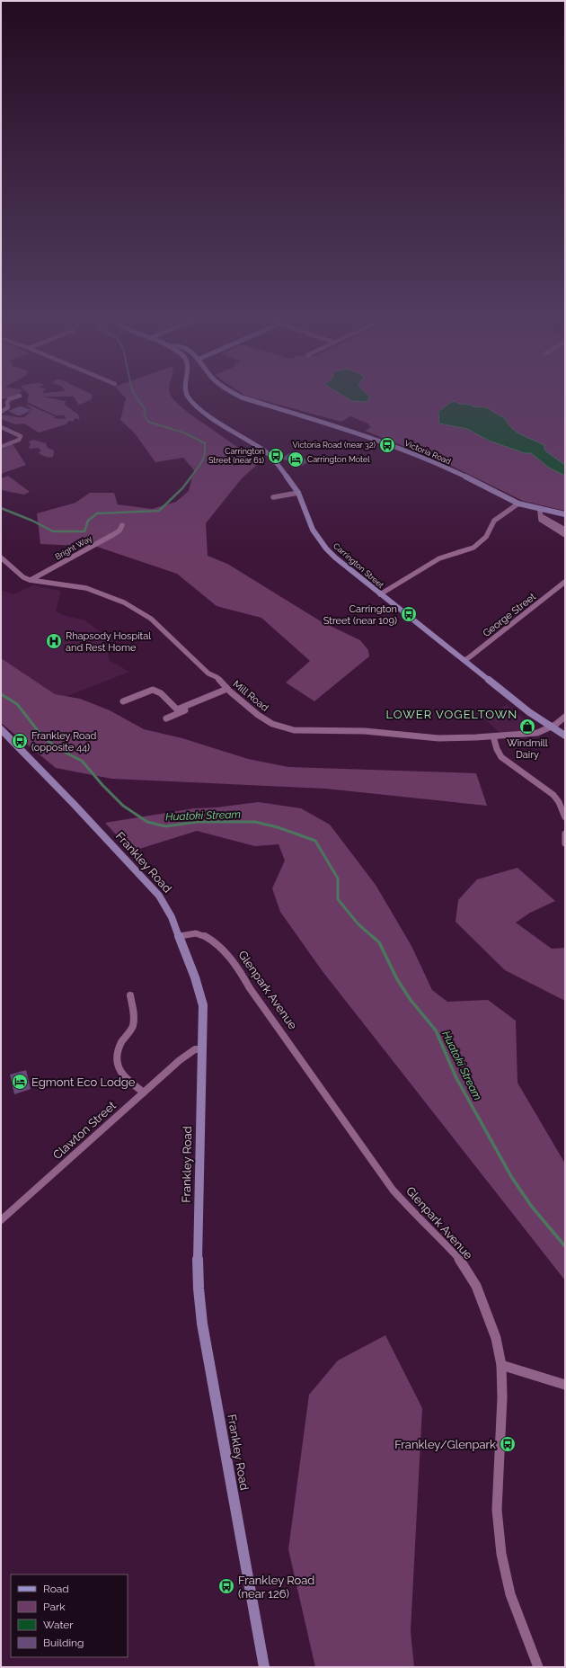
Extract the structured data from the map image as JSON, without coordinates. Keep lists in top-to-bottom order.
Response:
{
  "streets": {
    "street": [
      "Victoria Road",
      "Bright Way",
      "Carrington Street",
      "George Street",
      "Mill Road",
      "Frankley Road",
      "Glenpark Avenue",
      "Clawton Street"
    ]
  },
  "crossings": [
    ["Bright Way", "Mill Road"],
    ["Carrington Street", "George Street"],
    ["Carrington Street", "Mill Road"],
    ["Frankley Road", "Glenpark Avenue"],
    ["Frankley Road", "Clawton Street"]
  ],
  "districts": ["LOWER VOGELTOWN"],
  "water": ["Huatoki Stream"],
  "places": {
    "bus stop": [
      "Victoria Road (near 32)",
      "Carrington Street (near 61)",
      "Carrington Street (near 109)",
      "Frankley Road (opposite 44)",
      "Frankley/Glenpark",
      "Frankley Road (near 126)"
    ],
    "hotel": ["Carrington Motel", "Egmont Eco Lodge"],
    "hospital": ["Rhapsody Hospital and Rest Home"],
    "shop": ["Windmill Dairy"]
  },
  "legend": [
    "Road",
    "Park",
    "Water",
    "Building"
  ]
}
